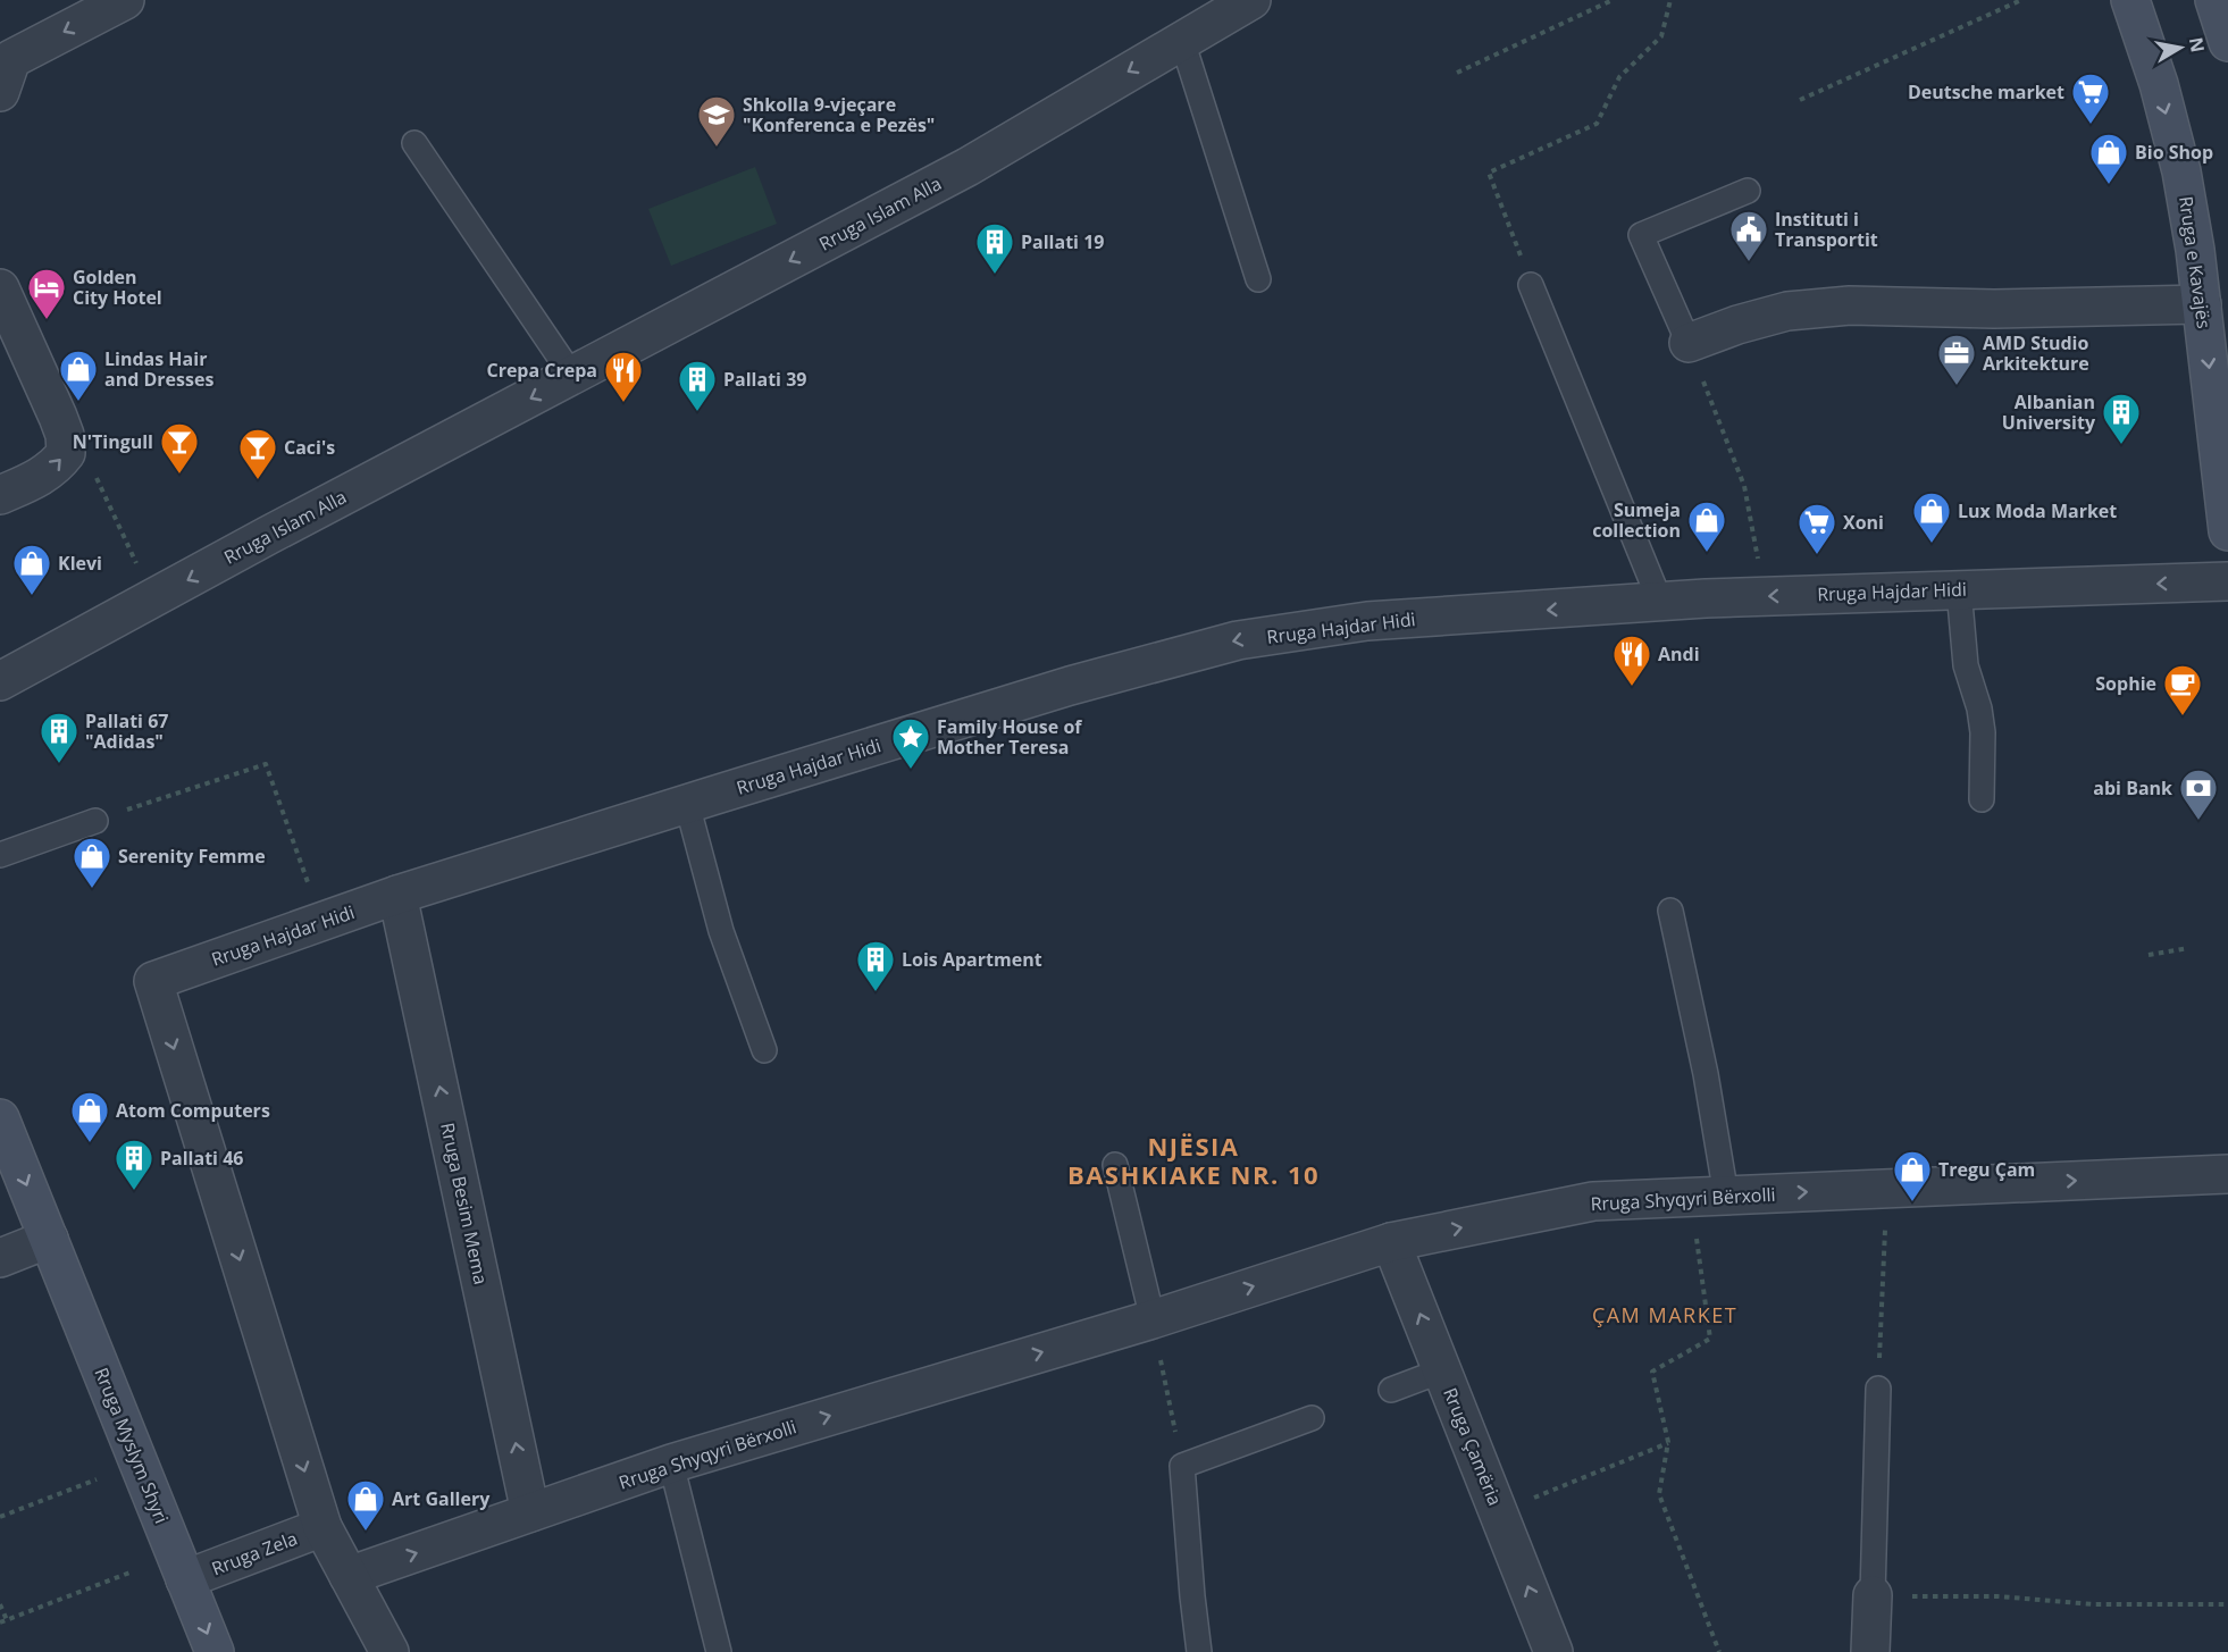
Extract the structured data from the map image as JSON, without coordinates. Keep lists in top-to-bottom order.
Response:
{
  "streets": {
    "main road": ["Rruga e Kavajës", "Rruga Myslym Shyri"],
    "street": [
      "Rruga Islam Alla",
      "Rruga Hajdar Hidi",
      "Rruga Shyqyri Bërxolli",
      "Rruga Besim Mema",
      "Rruga Çamëria",
      "Rruga Zela"
    ]
  },
  "crossings": [
    ["Rruga Hajdar Hidi", "Rruga Shyqyri Bërxolli"],
    ["Rruga Hajdar Hidi", "Rruga Besim Mema"],
    ["Rruga Hajdar Hidi", "Rruga Zela"],
    ["Rruga Shyqyri Bërxolli", "Rruga Besim Mema"],
    ["Rruga Shyqyri Bërxolli", "Rruga Çamëria"],
    ["Rruga Myslym Shyri", "Rruga Zela"]
  ],
  "one_way": [
    "Rruga Islam Alla",
    "Rruga e Kavajës",
    "Rruga Shyqyri Bërxolli",
    "Rruga Besim Mema",
    "Rruga Myslym Shyri",
    "Rruga Çamëria"
  ],
  "districts": ["NJËSIA BASHKIAKE NR. 10", "ÇAM MARKET"],
  "places": {
    "supermarket": ["Deutsche market", "Xoni"],
    "school or university": ["Shkolla 9-vjeçare \"Konferenca e Pezës\""],
    "shop": [
      "Bio Shop",
      "Lindas Hair and Dresses",
      "Lux Moda Market",
      "Sumeja collection",
      "Klevi",
      "Serenity Femme",
      "Atom Computers",
      "Tregu Çam",
      "Art Gallery"
    ],
    "public building": ["Instituti i Transportit"],
    "building": [
      "Pallati 19",
      "Pallati 39",
      "Albanian University",
      "Pallati 67 \"Adidas\"",
      "Lois Apartment",
      "Pallati 46"
    ],
    "hotel": ["Golden City Hotel"],
    "office": ["AMD Studio Arkitekture"],
    "restaurant": ["Crepa Crepa", "Andi"],
    "bar": ["N'Tingull", "Caci's"],
    "cafe": ["Sophie"],
    "place": ["Family House of Mother Teresa"],
    "bank": ["abi Bank"]
  },
  "north": "right"
}
